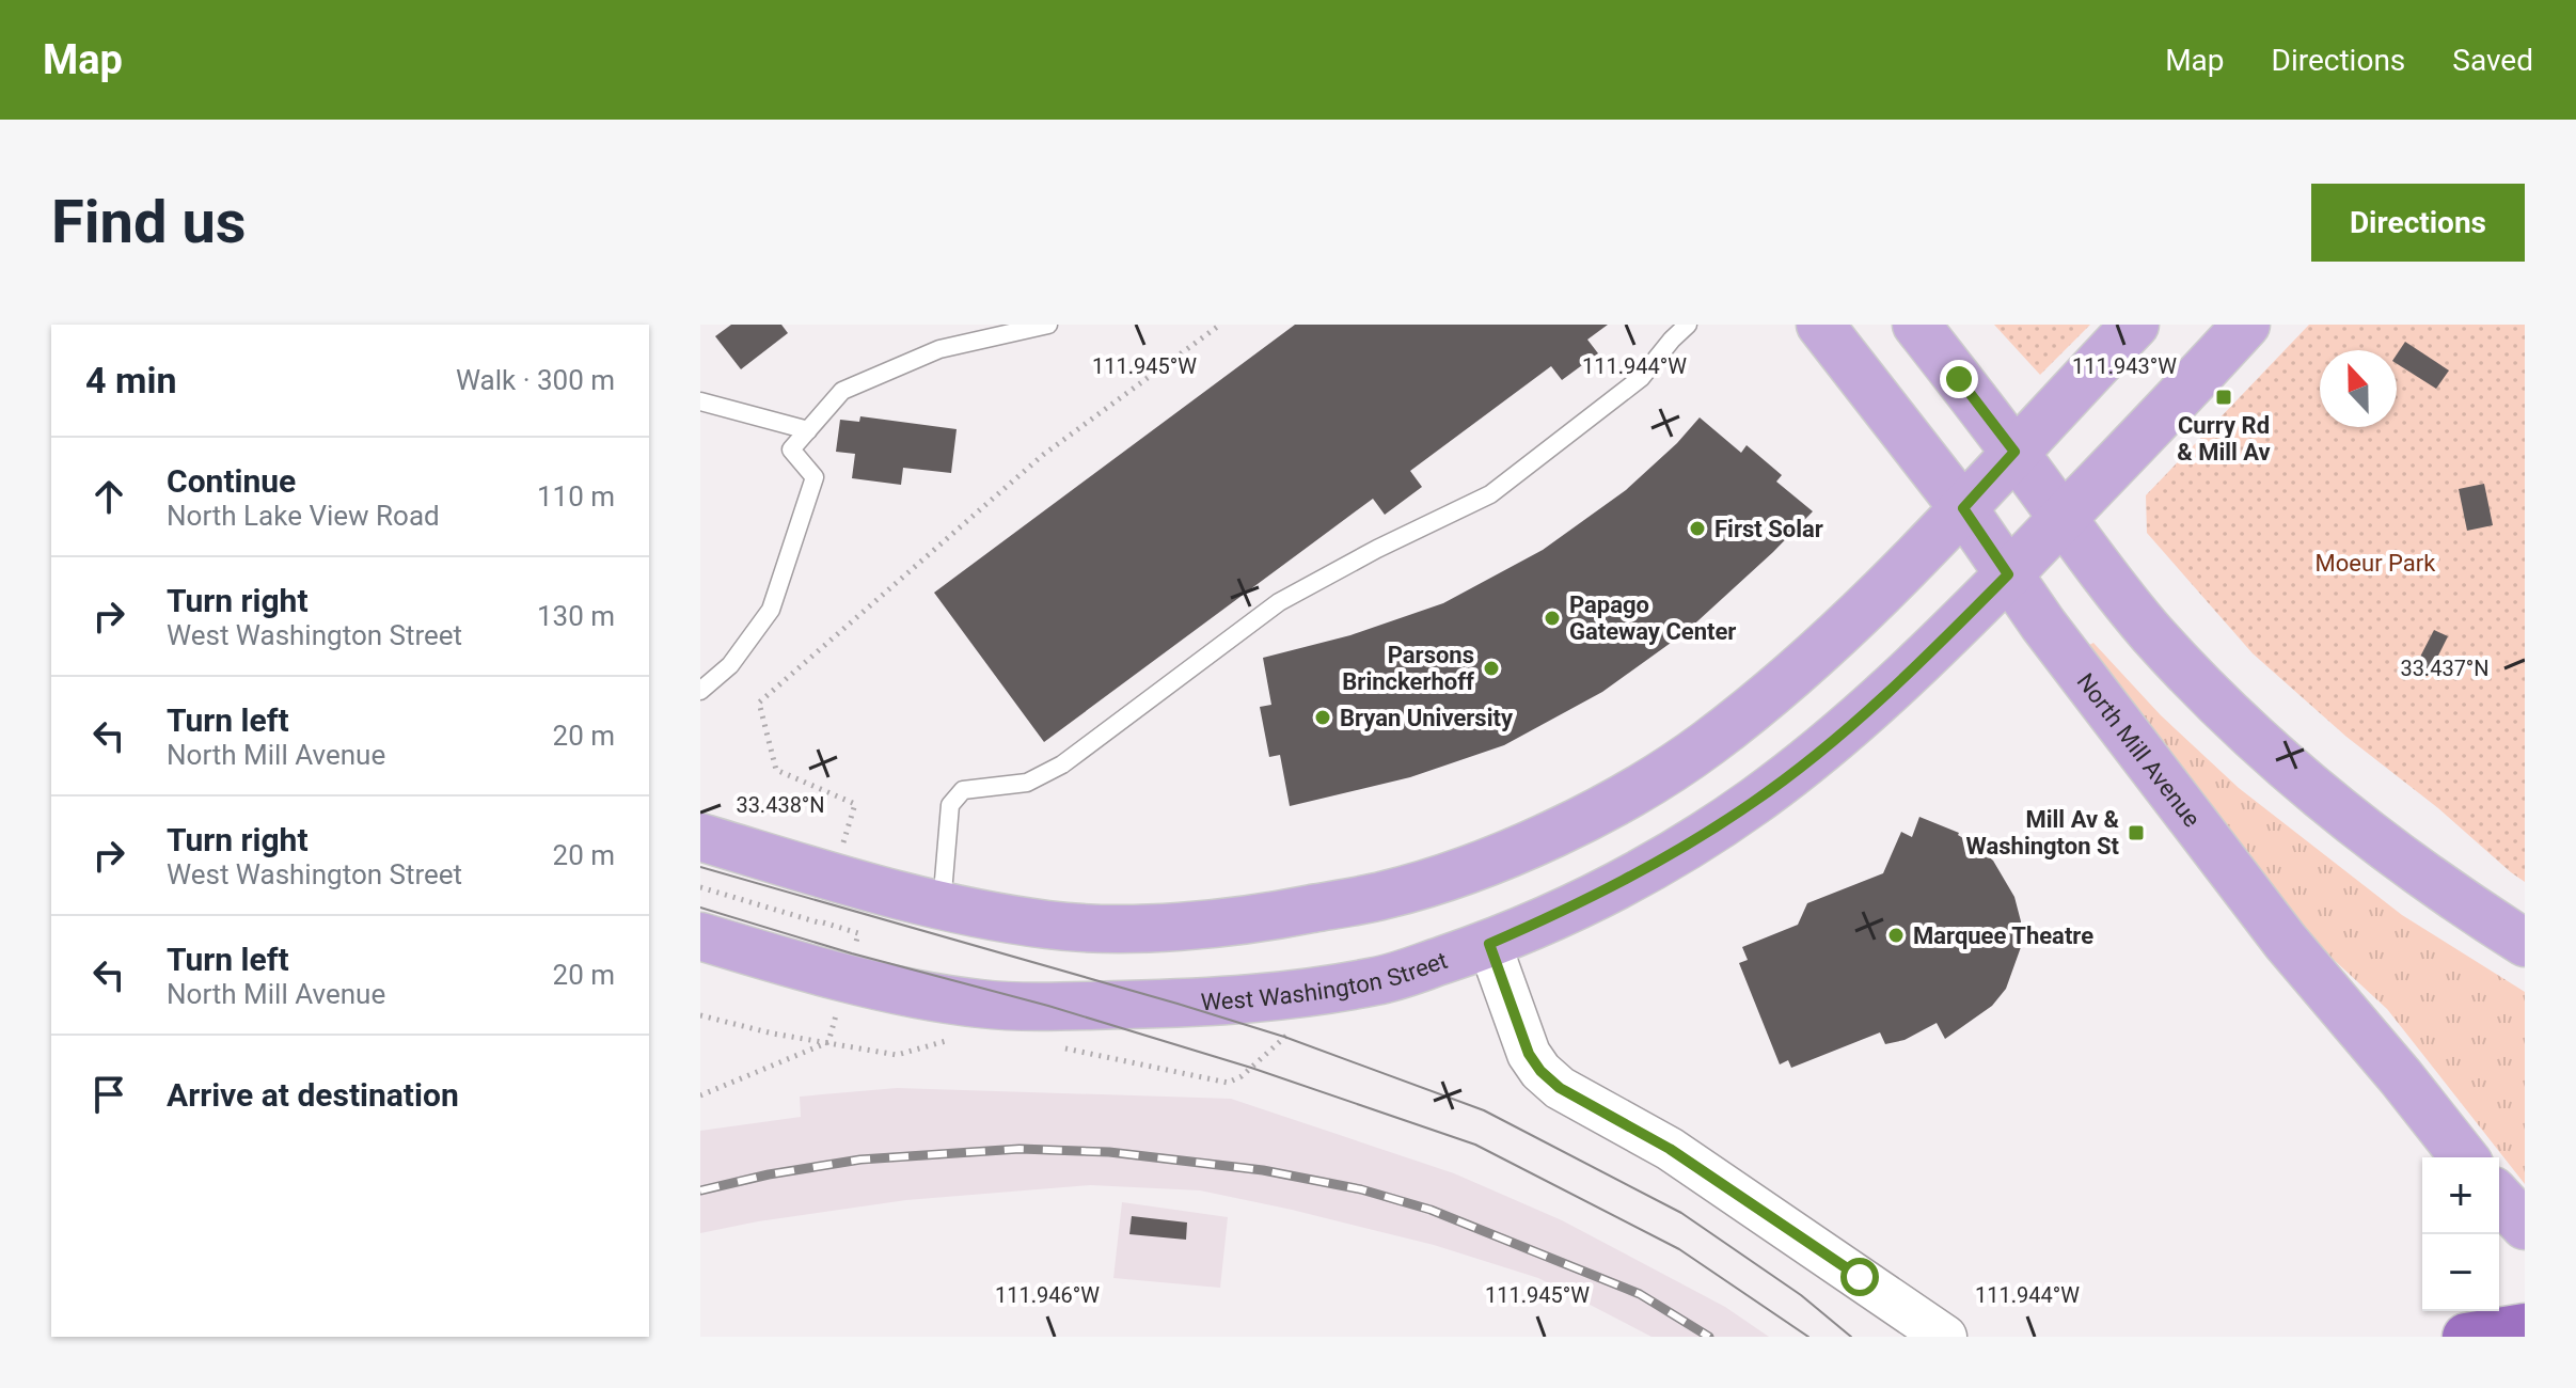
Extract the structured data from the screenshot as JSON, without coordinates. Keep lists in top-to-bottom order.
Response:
{
  "streets": {
    "main road": ["North Mill Avenue", "West Washington Street"]
  },
  "crossings": [
    ["North Mill Avenue", "West Washington Street"]
  ],
  "parks": ["Moeur Park"],
  "places": {
    "transit": ["Curry Rd & Mill Av", "Mill Av & Washington St"],
    "other": [
      "First Solar",
      "Papago Gateway Center",
      "Parsons Brinckerhoff",
      "Bryan University",
      "Marquee Theatre"
    ]
  },
  "north": "top",
  "page": {
    "header": "Map",
    "nav": ["Map", "Directions", "Saved"],
    "buttons": "Directions",
    "title": "Find us",
    "heading": ["4 min", "Walk · 300 m"],
    "list": [
      ["Continue", "North Lake View Road", "110 m"],
      ["Turn right", "West Washington Street", "130 m"],
      ["Turn left", "North Mill Avenue", "20 m"],
      ["Turn right", "West Washington Street", "20 m"],
      ["Turn left", "North Mill Avenue", "20 m"],
      "Arrive at destination"
    ],
    "map_buttons": ["+", "−"]
  },
  "coordinates": [
    "111.945°W",
    "111.944°W",
    "111.943°W",
    "33.437°N",
    "33.438°N",
    "111.946°W"
  ]
}
